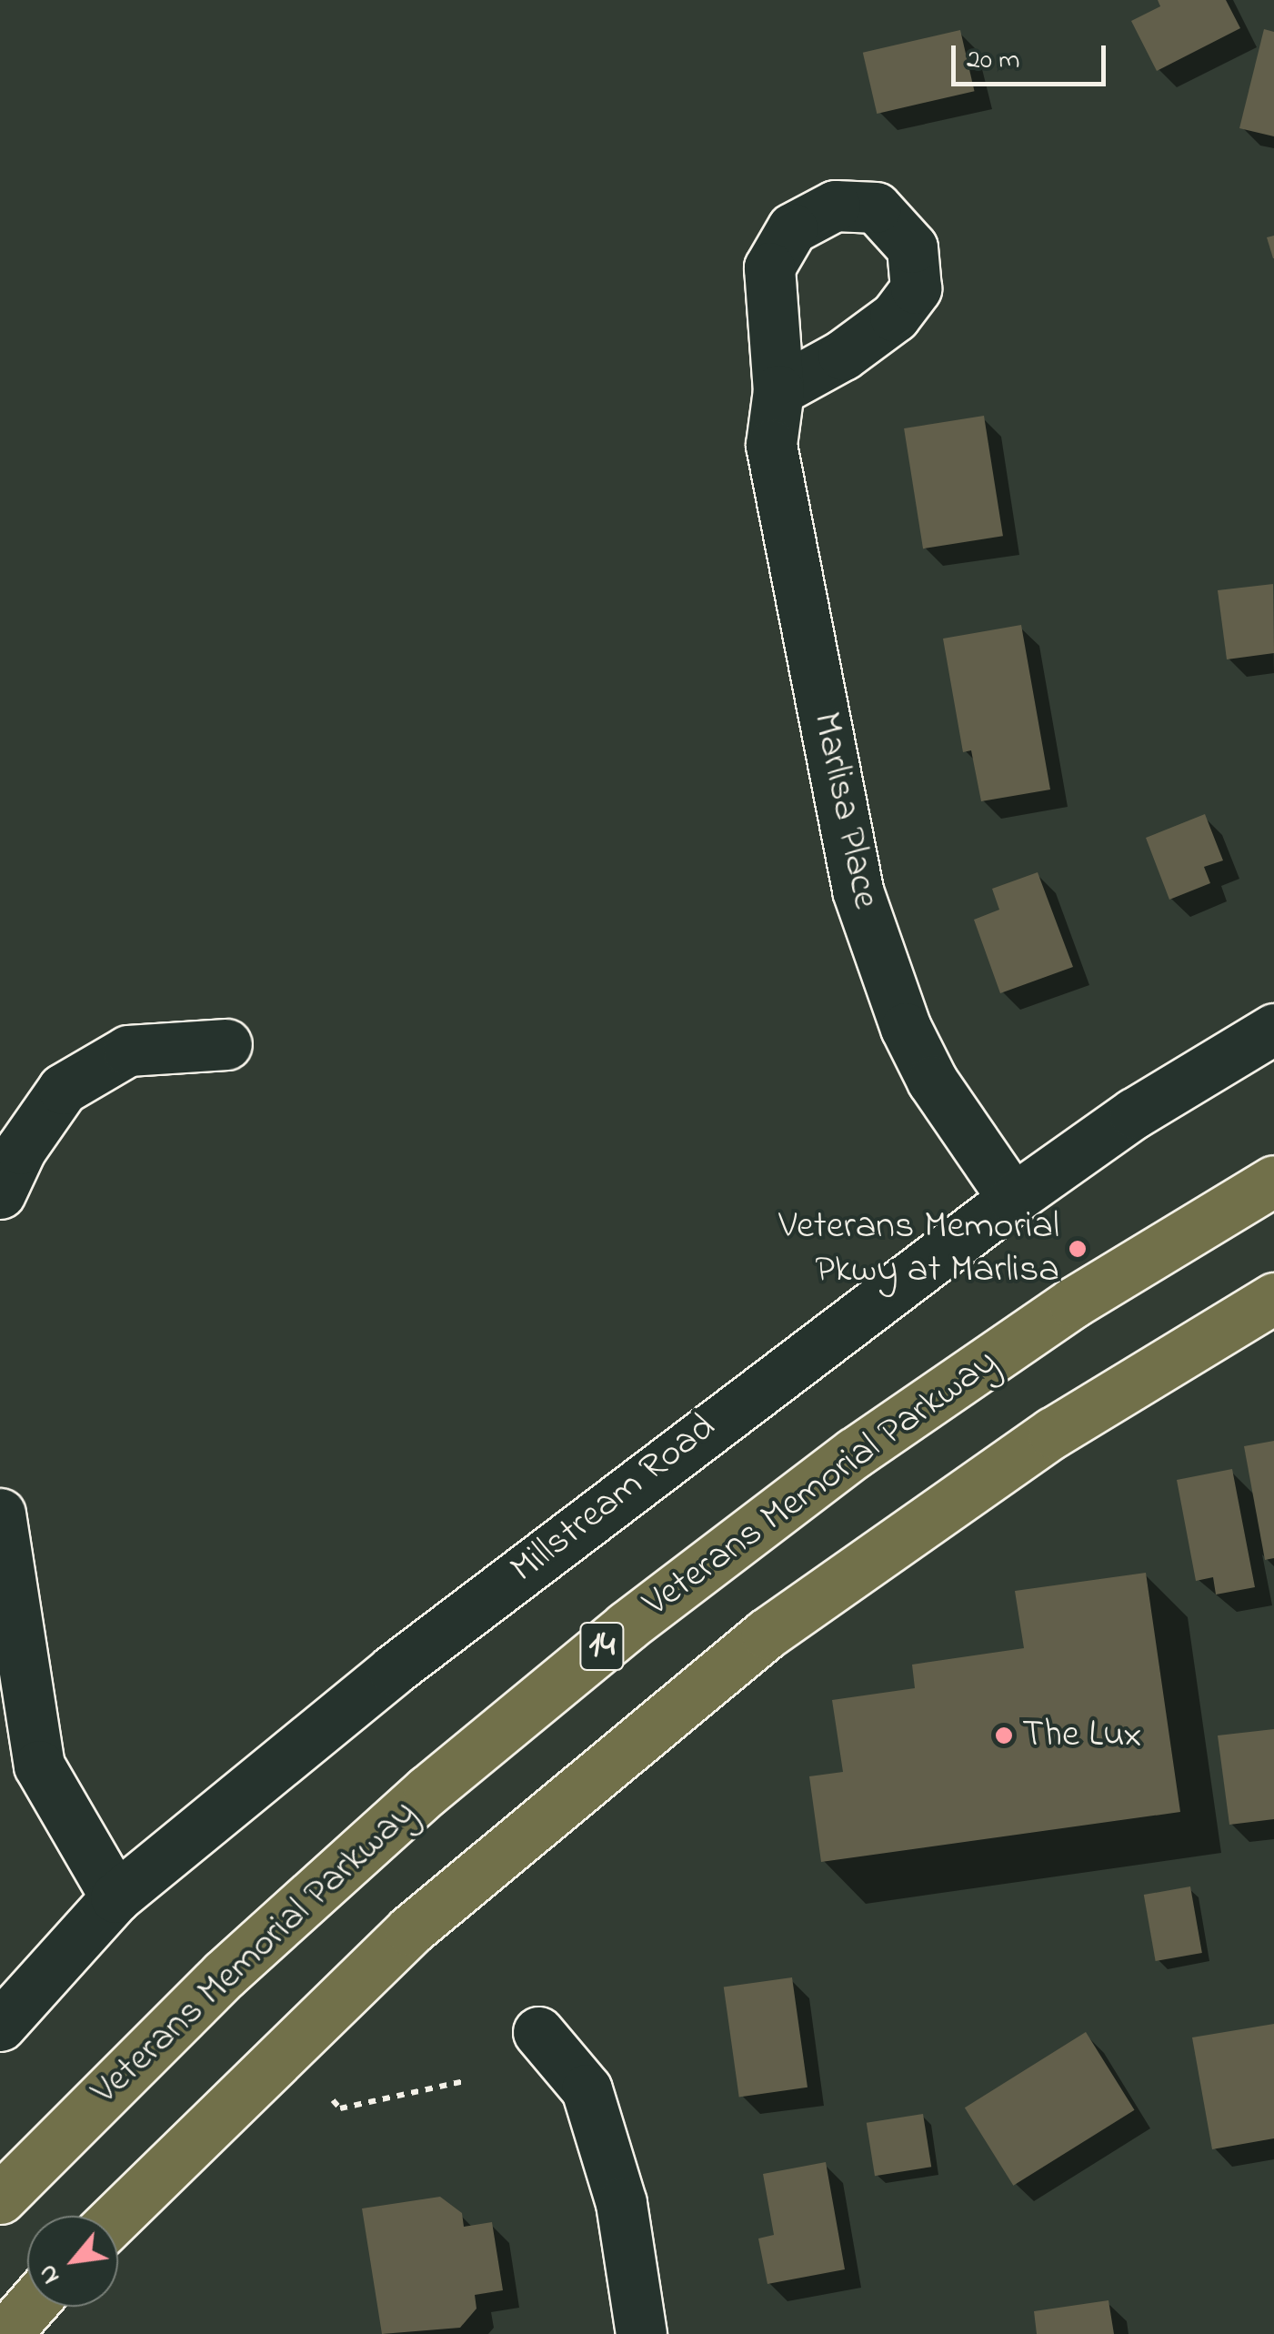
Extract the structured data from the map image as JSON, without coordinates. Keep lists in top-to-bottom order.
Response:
{
  "streets": {
    "main road": ["Veterans Memorial Parkway", "14"],
    "street": ["Marlisa Place", "Millstream Road"]
  },
  "crossings": [
    ["Marlisa Place", "Millstream Road"]
  ],
  "places": ["Veterans Memorial Pkwy at Marlisa", "The Lux"],
  "scale_bar": "20 m",
  "north": "bottom left"
}
